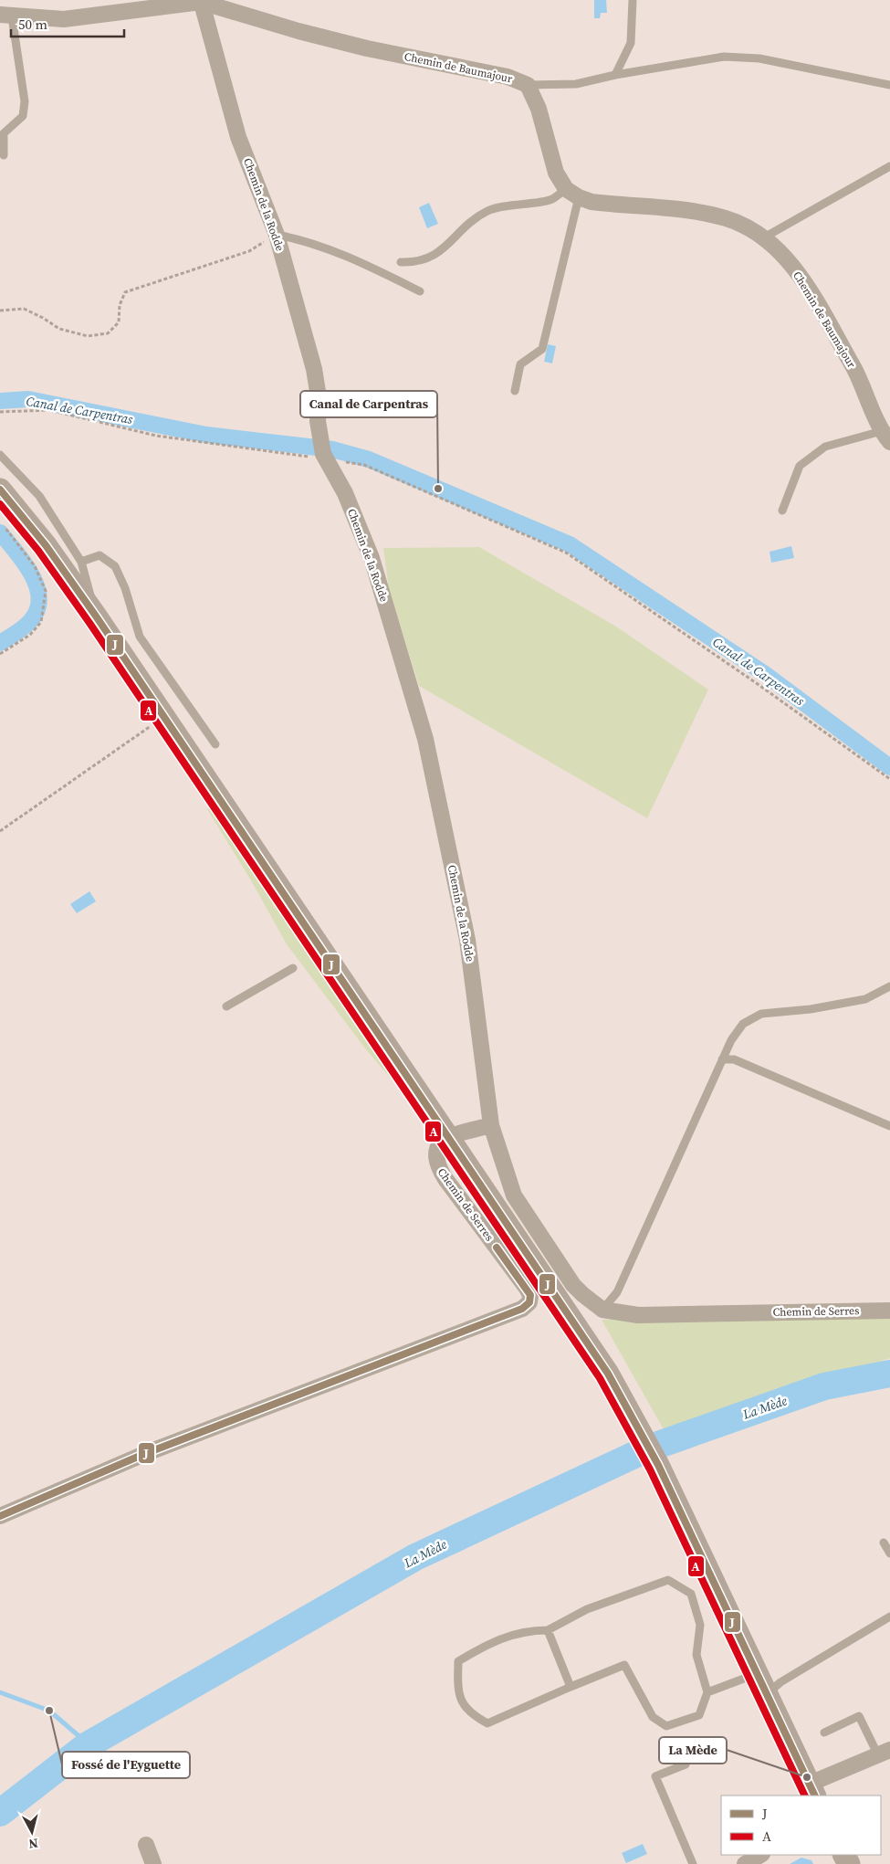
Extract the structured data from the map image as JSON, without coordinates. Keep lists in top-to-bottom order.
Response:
{
  "streets": {
    "street": ["Chemin de Baumajour", "Chemin de la Rodde", "Chemin de Serres"]
  },
  "crossings": [
    ["Chemin de Baumajour", "Chemin de la Rodde"]
  ],
  "water": ["Canal de Carpentras", "La Mède"],
  "places": ["Canal de Carpentras", "Fossé de l'Eyguette", "La Mède"],
  "lines": ["transit line J", "transit line A"],
  "legend": ["J", "A"],
  "scale_bar": "50 m",
  "north": "bottom"
}
